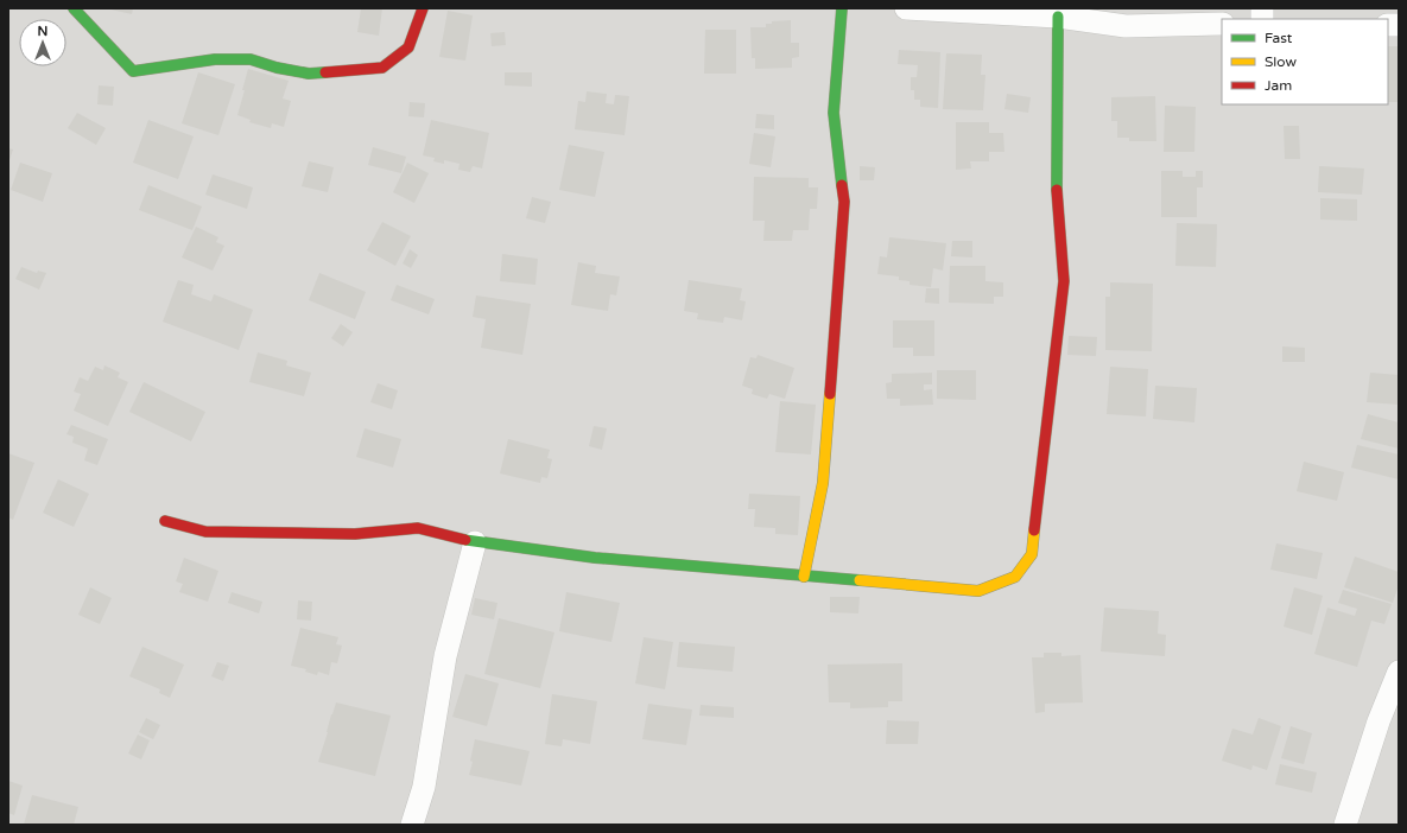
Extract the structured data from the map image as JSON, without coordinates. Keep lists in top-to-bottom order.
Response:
{
  "legend": ["Fast", "Slow", "Jam"],
  "north": "top"
}
